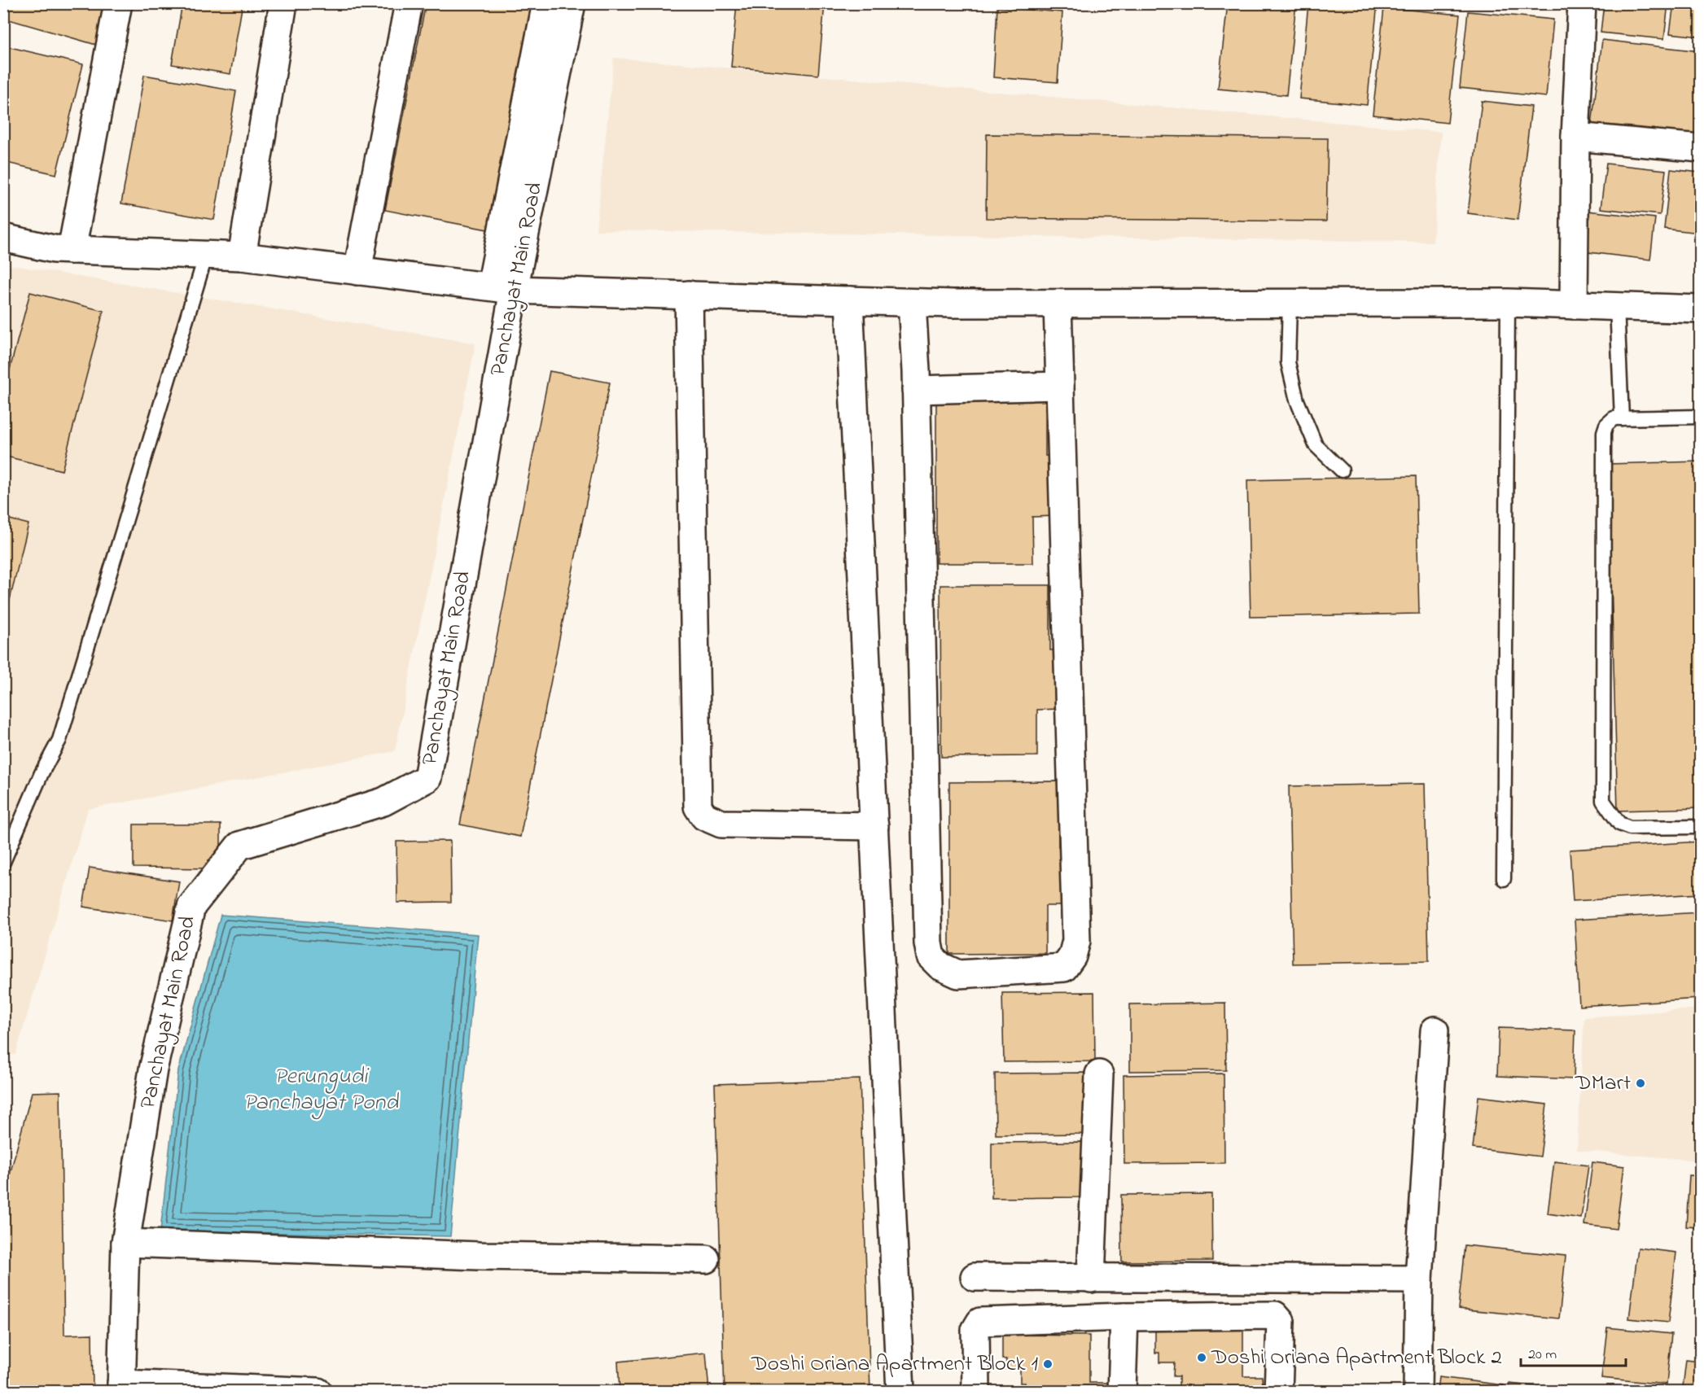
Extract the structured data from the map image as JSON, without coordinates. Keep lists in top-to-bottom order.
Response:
{
  "streets": {
    "street": ["Panchayat Main Road"]
  },
  "water": ["Perungudi Panchayat Pond"],
  "places": ["DMart", "Doshi Oriana Apartment Block 2", "Doshi Oriana Apartment Block 1"],
  "scale_bar": "20 m"
}
